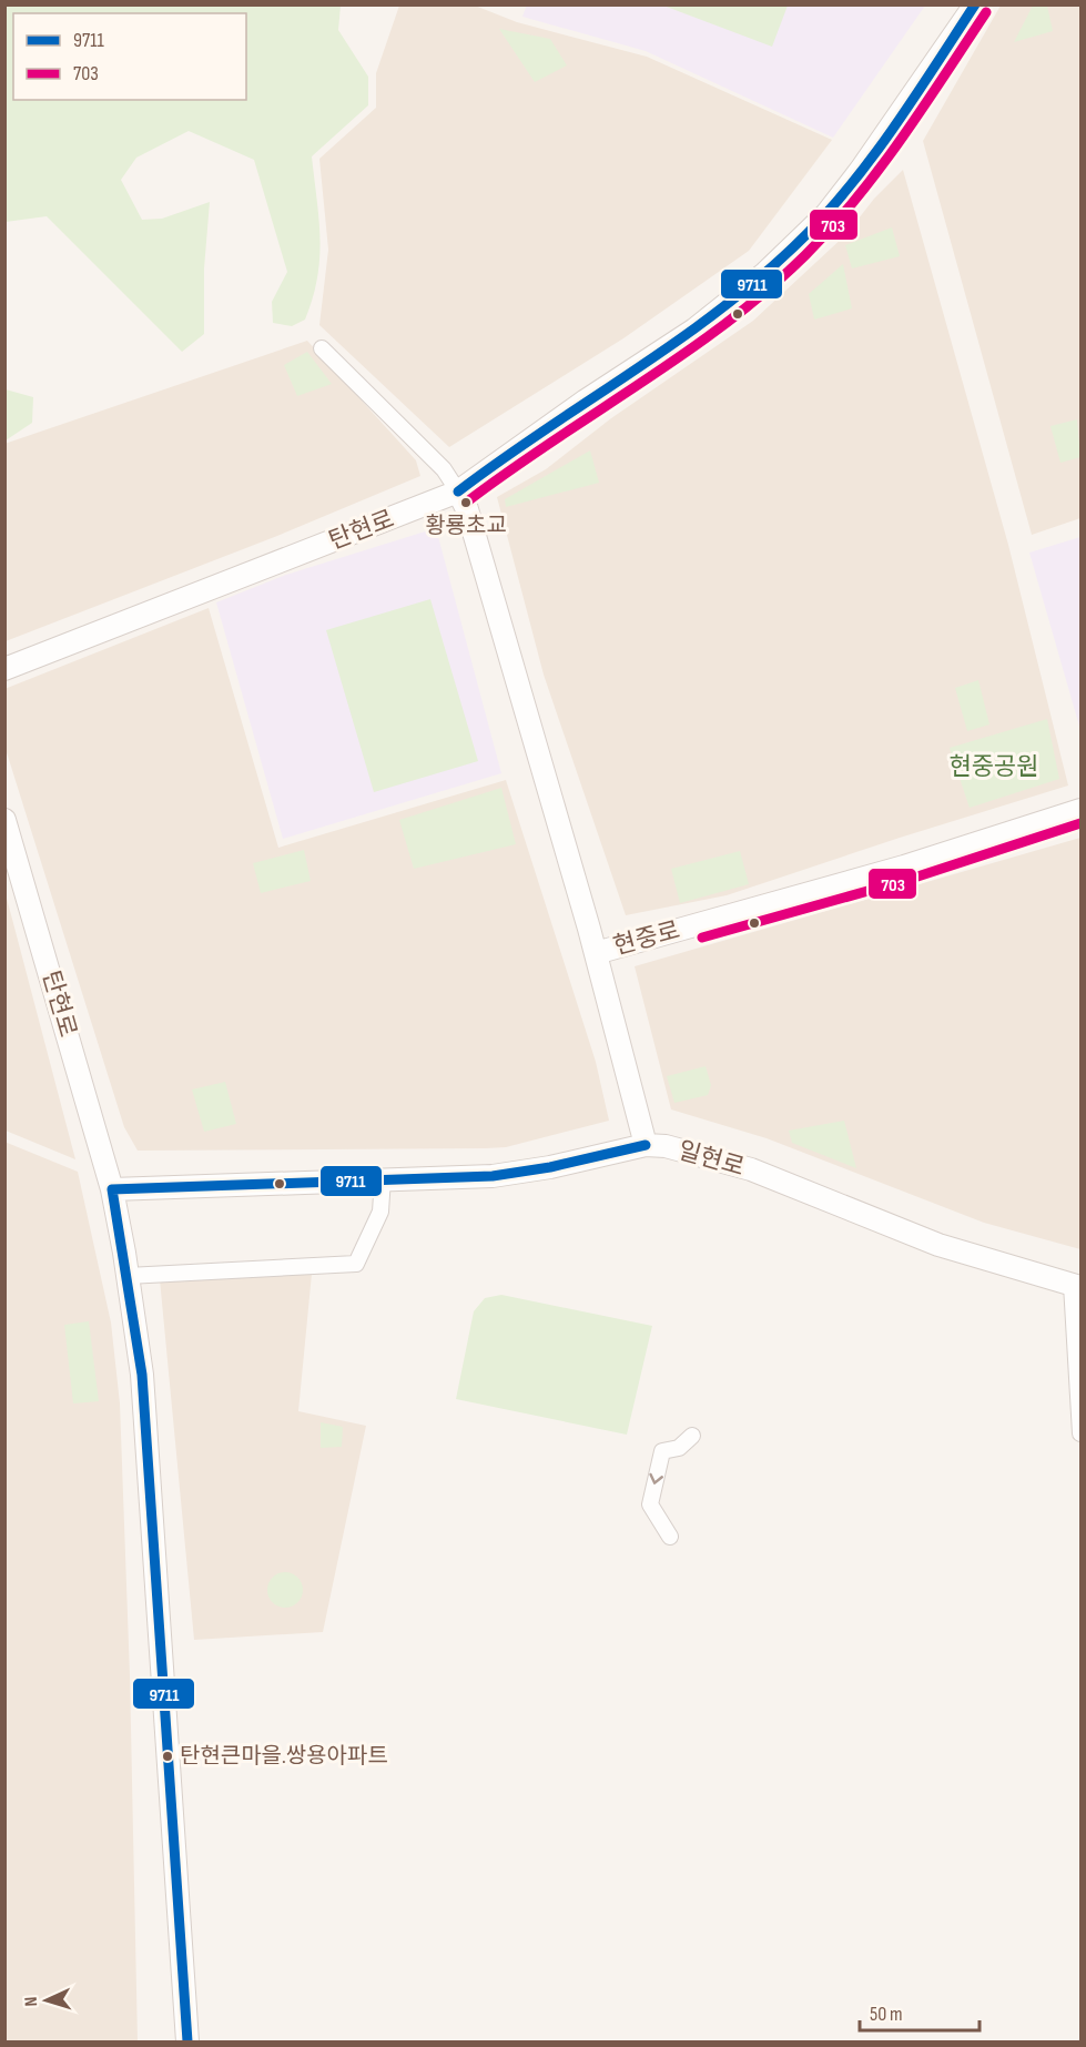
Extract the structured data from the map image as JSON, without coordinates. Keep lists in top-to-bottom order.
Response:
{
  "streets": {
    "main road": ["탄현로", "현중로", "일현로"]
  },
  "crossings": [
    ["탄현로", "현중로"],
    ["탄현로", "일현로"],
    ["현중로", "일현로"]
  ],
  "parks": ["현중공원"],
  "places": ["황룡초교", "탄현큰마을.쌍용아파트"],
  "lines": ["transit line 9711", "transit line 703"],
  "legend": ["9711", "703"],
  "scale_bar": "50 m",
  "north": "left"
}
